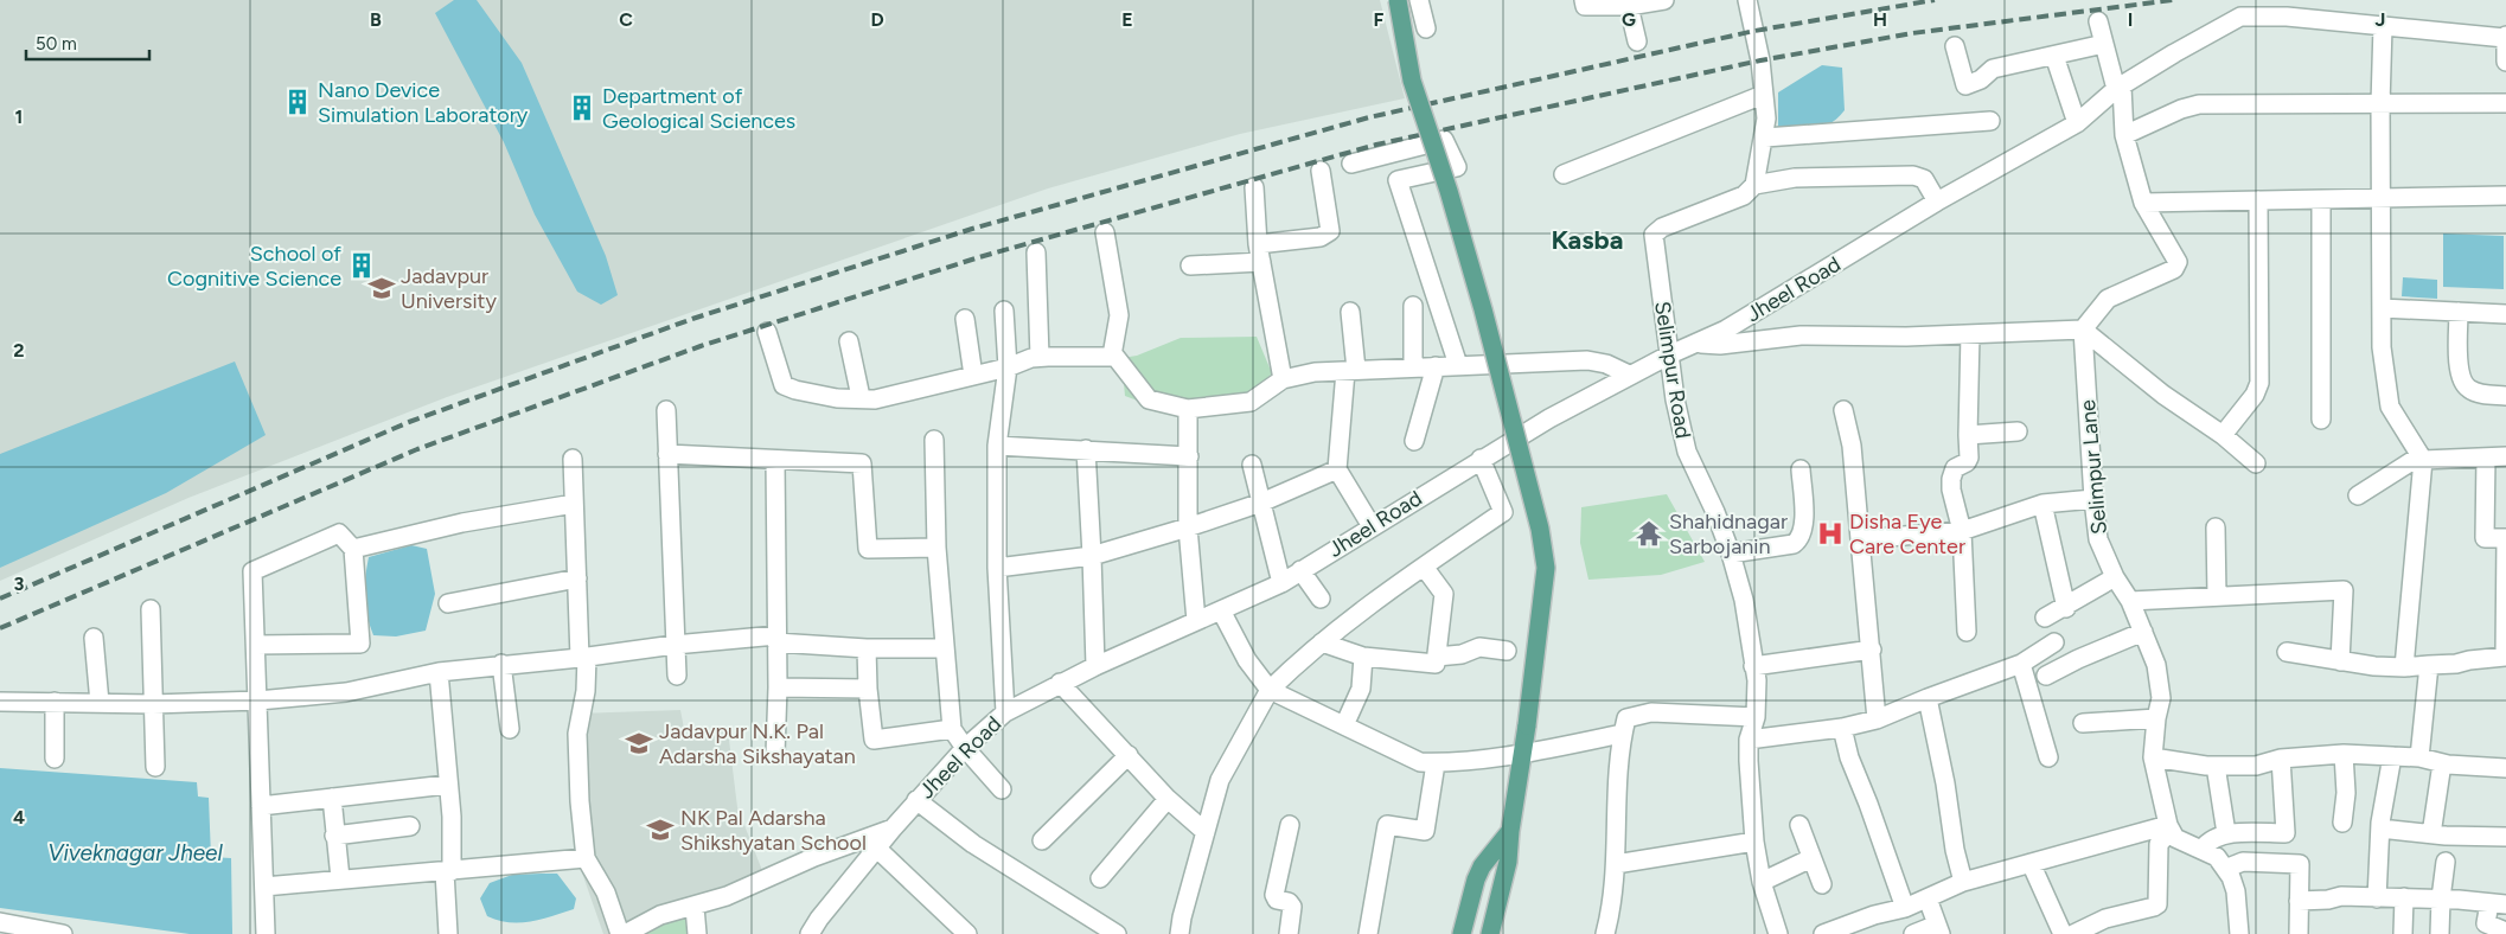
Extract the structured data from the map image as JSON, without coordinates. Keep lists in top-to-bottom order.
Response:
{
  "streets": {
    "street": ["Jheel Road", "Selimpur Road", "Selimpur Lane"]
  },
  "crossings": [
    ["Jheel Road", "Selimpur Road"]
  ],
  "districts": ["Kasba"],
  "water": ["Viveknagar Jheel"],
  "places": {
    "building": ["Nano Device Simulation Laboratory", "Department of Geological Sciences", "School of Cognitive Science"],
    "school or university": ["Jadavpur University", "Jadavpur N.K. Pal Adarsha Sikshayatan", "NK Pal Adarsha Shikshyatan School"],
    "temple": ["Shahidnagar Sarbojanin"],
    "hospital": ["Disha Eye Care Center"]
  },
  "scale_bar": "50 m",
  "grid": {
    "columns": [
      "B",
      "C",
      "D",
      "E",
      "F",
      "G",
      "H",
      "I",
      "J"
    ],
    "rows": [
      "1",
      "2",
      "3",
      "4"
    ]
  }
}
